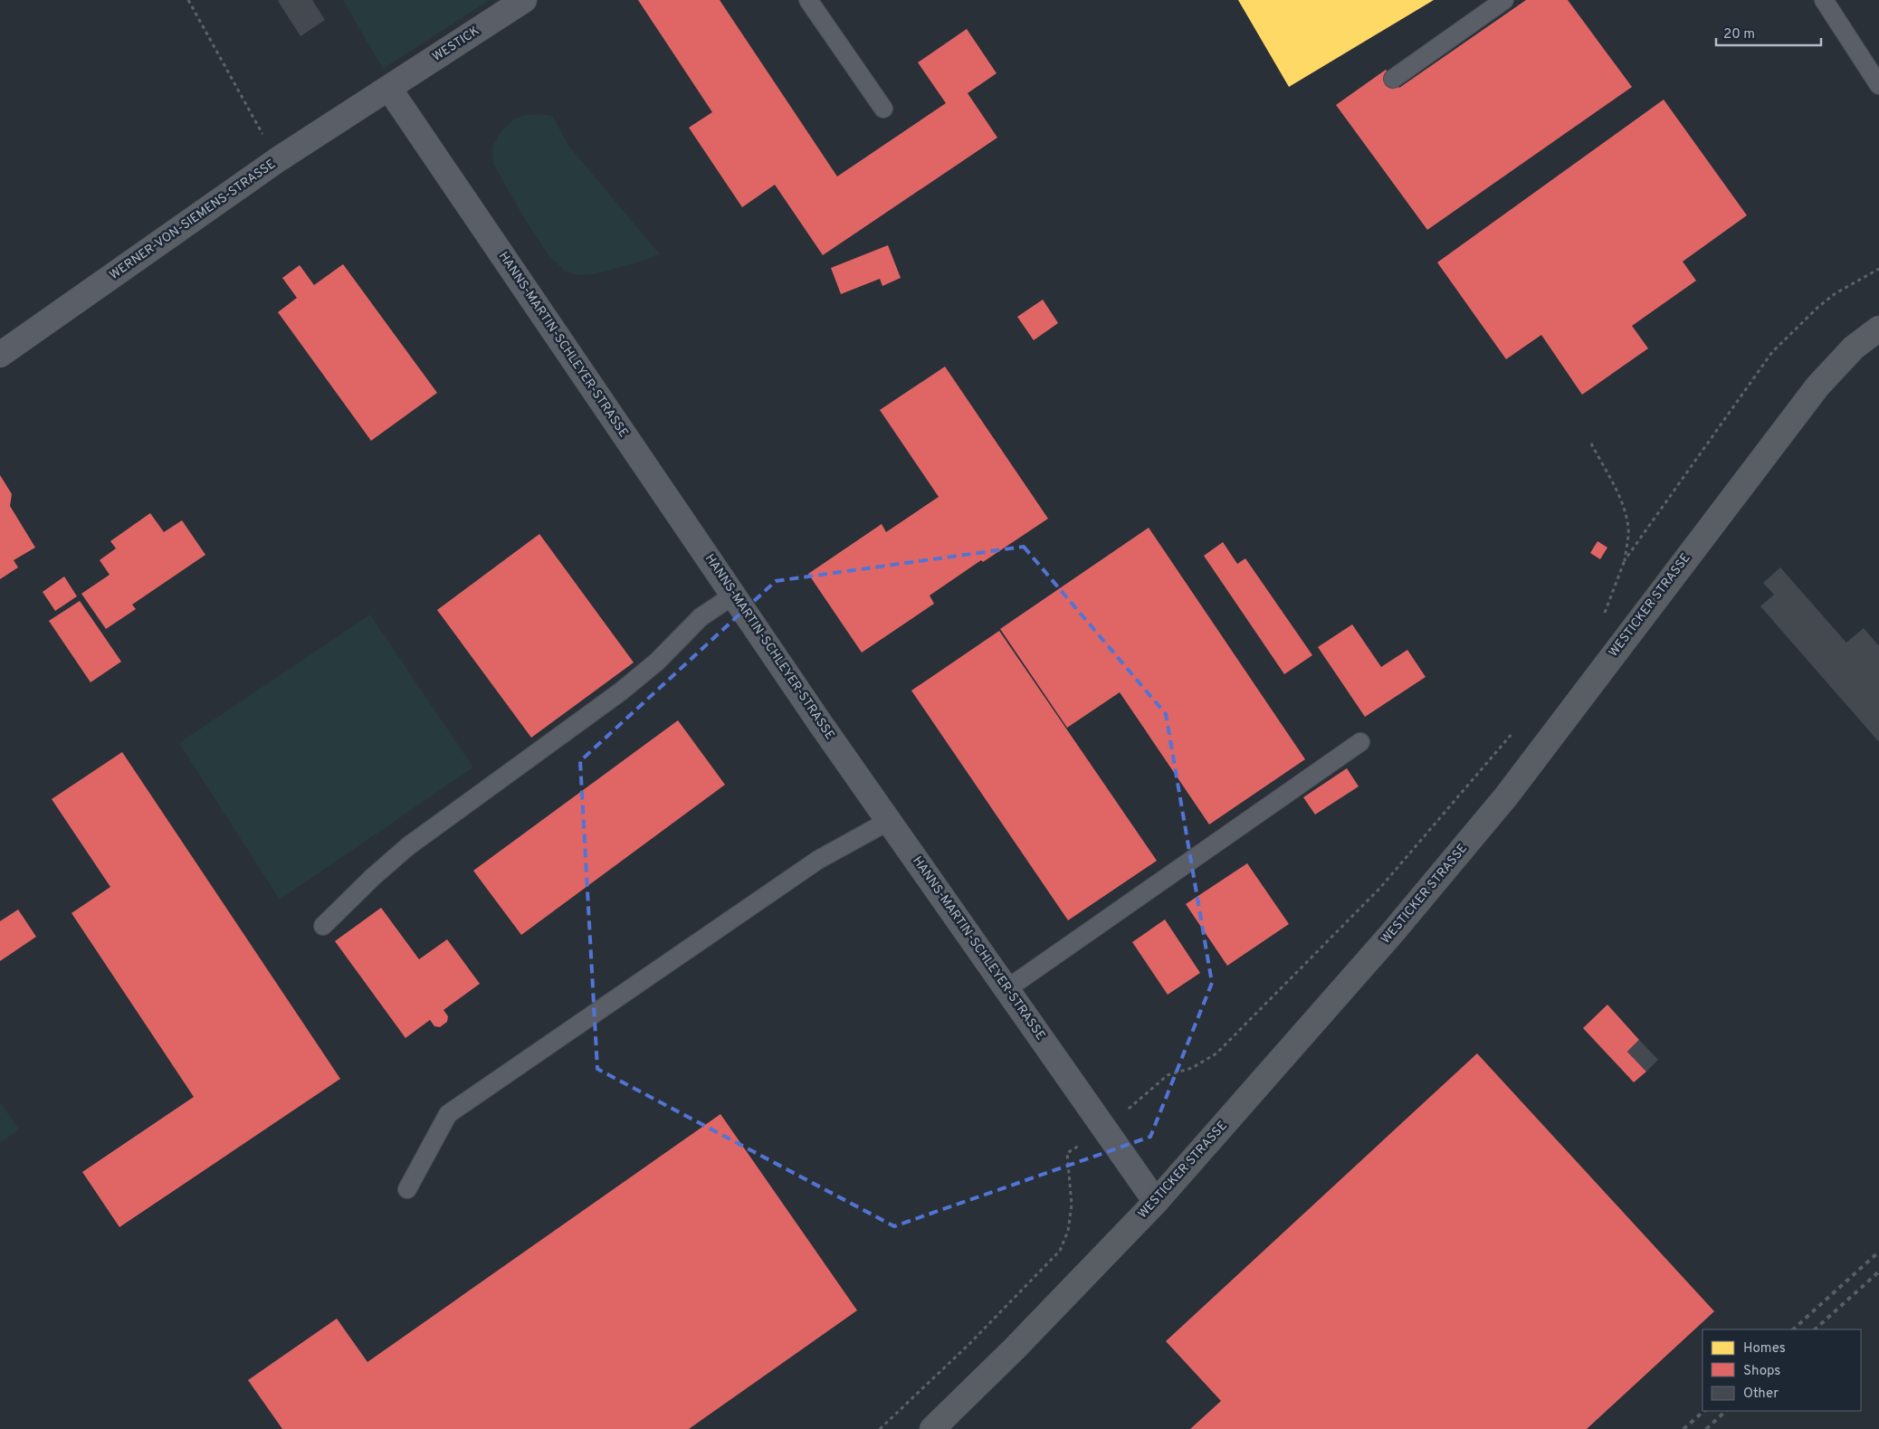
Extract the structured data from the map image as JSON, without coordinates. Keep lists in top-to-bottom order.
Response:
{
  "streets": {
    "main road": ["WESTICKER STRASSE"],
    "street": ["WESTICK", "WERNER-VON-SIEMENS-STRASSE", "HANNS-MARTIN-SCHLEYER-STRASSE"]
  },
  "crossings": [
    ["WESTICK", "WERNER-VON-SIEMENS-STRASSE"],
    ["WESTICK", "HANNS-MARTIN-SCHLEYER-STRASSE"],
    ["WERNER-VON-SIEMENS-STRASSE", "HANNS-MARTIN-SCHLEYER-STRASSE"],
    ["HANNS-MARTIN-SCHLEYER-STRASSE", "WESTICKER STRASSE"]
  ],
  "legend": ["Homes", "Shops", "Other"],
  "scale_bar": "20 m"
}
